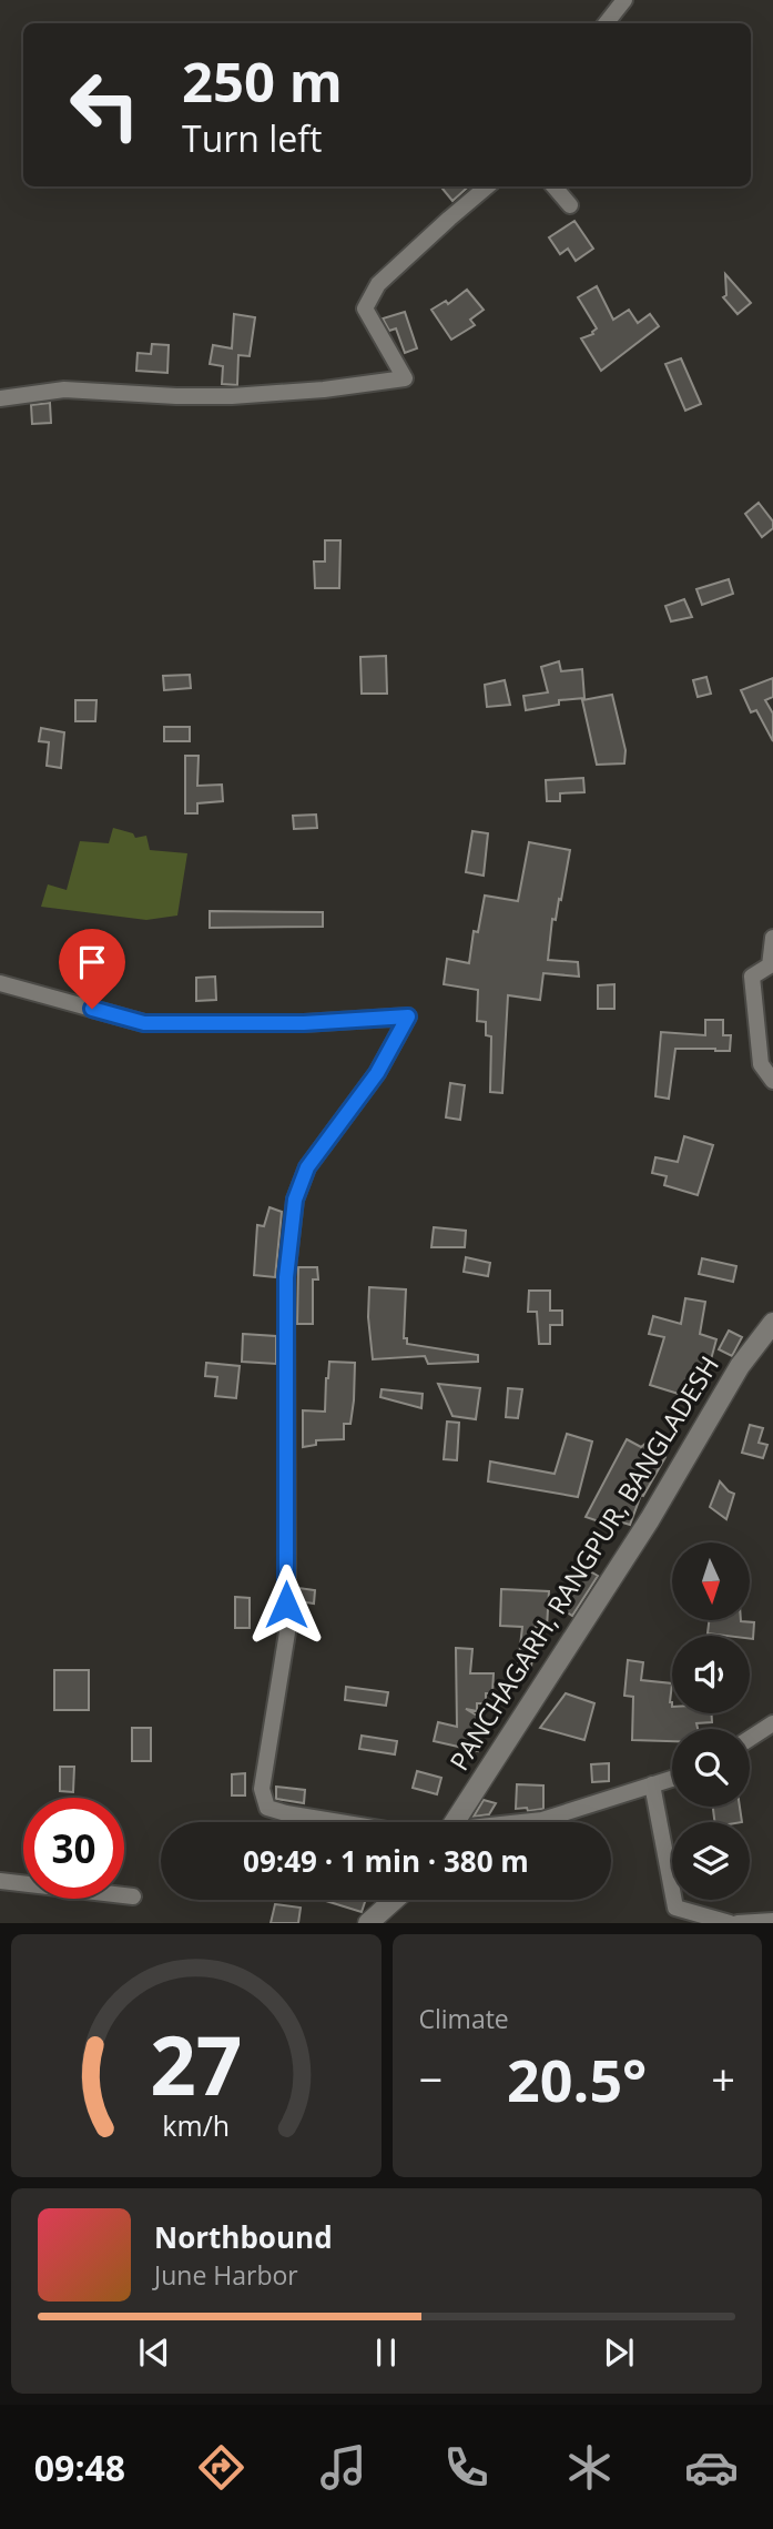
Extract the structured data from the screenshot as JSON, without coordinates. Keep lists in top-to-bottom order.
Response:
{
  "streets": {
    "street": ["PANCHAGARH, RANGPUR, BANGLADESH"]
  },
  "north": "bottom",
  "page": {
    "turn": ["250 m", "Turn left"],
    "limit": "30",
    "trip": "09:49 · 1 min · 380 m",
    "tile": "Climate",
    "heat": ["−", "20.5°", "+"],
    "song": ["Northbound", "June Harbor"],
    "tabs": "09:48",
    "gauge": ["27", "km/h"]
  }
}
